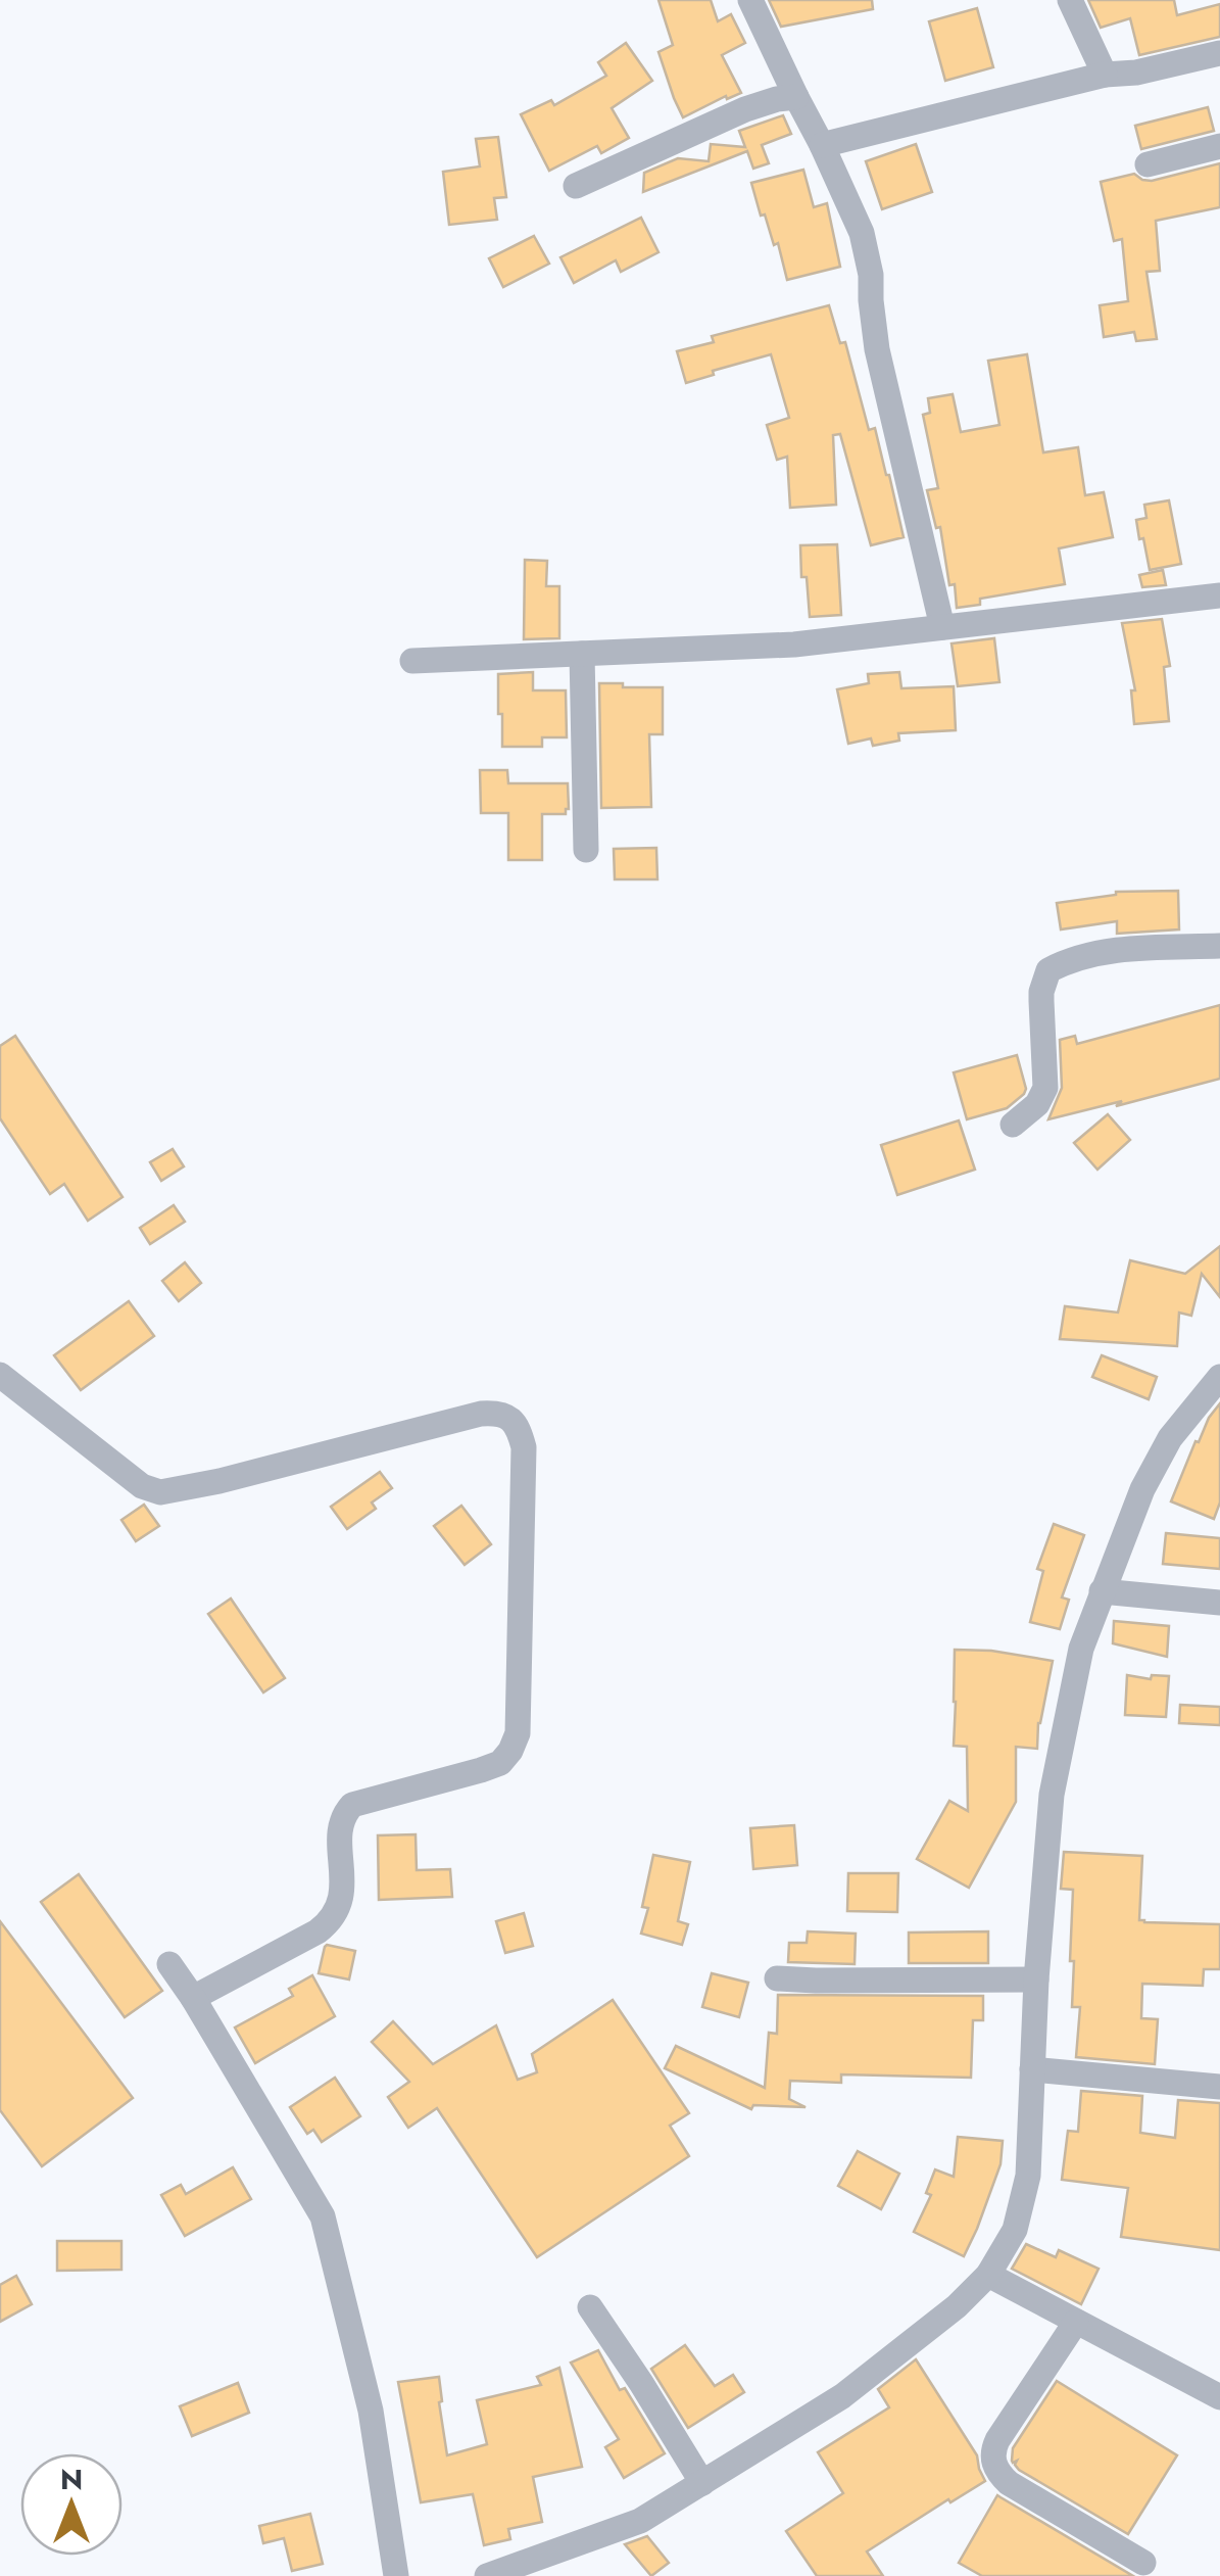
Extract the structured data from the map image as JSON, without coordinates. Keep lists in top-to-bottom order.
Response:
{
  "north": "top"
}
